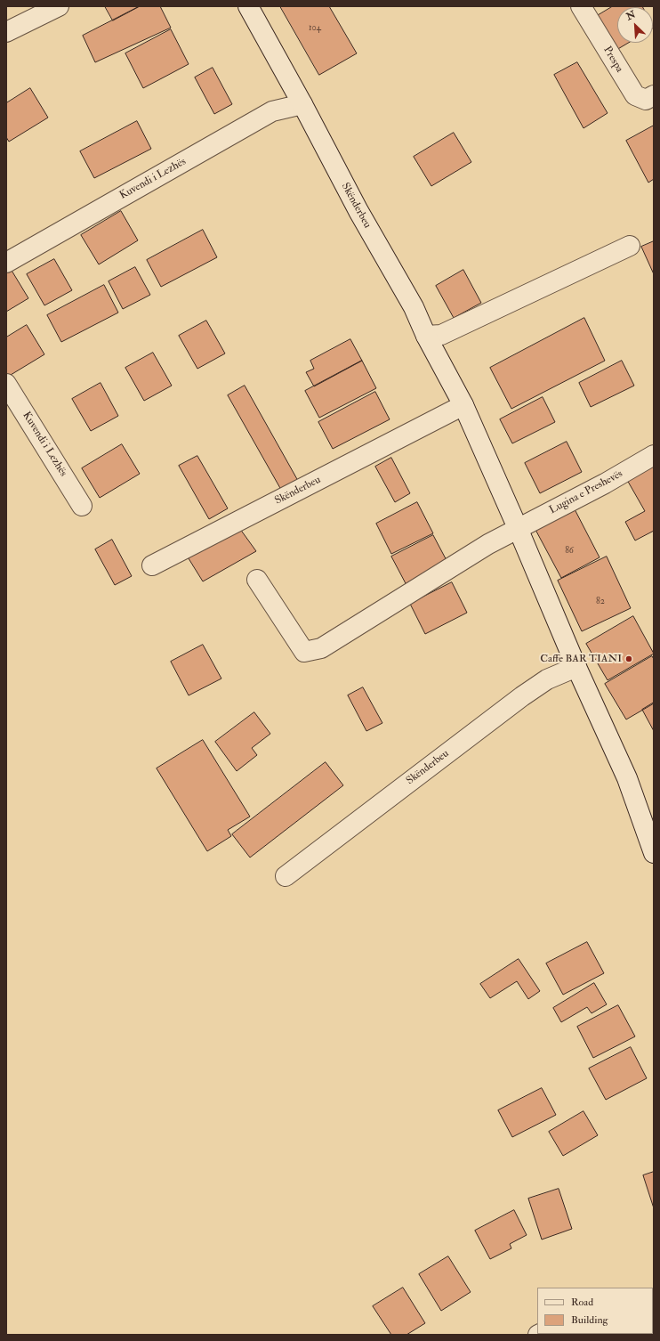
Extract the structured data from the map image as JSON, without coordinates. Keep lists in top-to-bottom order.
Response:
{
  "streets": {
    "street": [
      "Prespa",
      "Kuvendi i Lezhës",
      "Skënderbeu",
      "Lugina e Preshevës"
    ]
  },
  "crossings": [
    ["Kuvendi i Lezhës", "Skënderbeu"],
    ["Skënderbeu", "Lugina e Preshevës"]
  ],
  "places": ["Caffe BAR TIANI"],
  "house_numbers": ["104", "86", "82"],
  "legend": ["Road", "Building"],
  "north": "top left"
}
